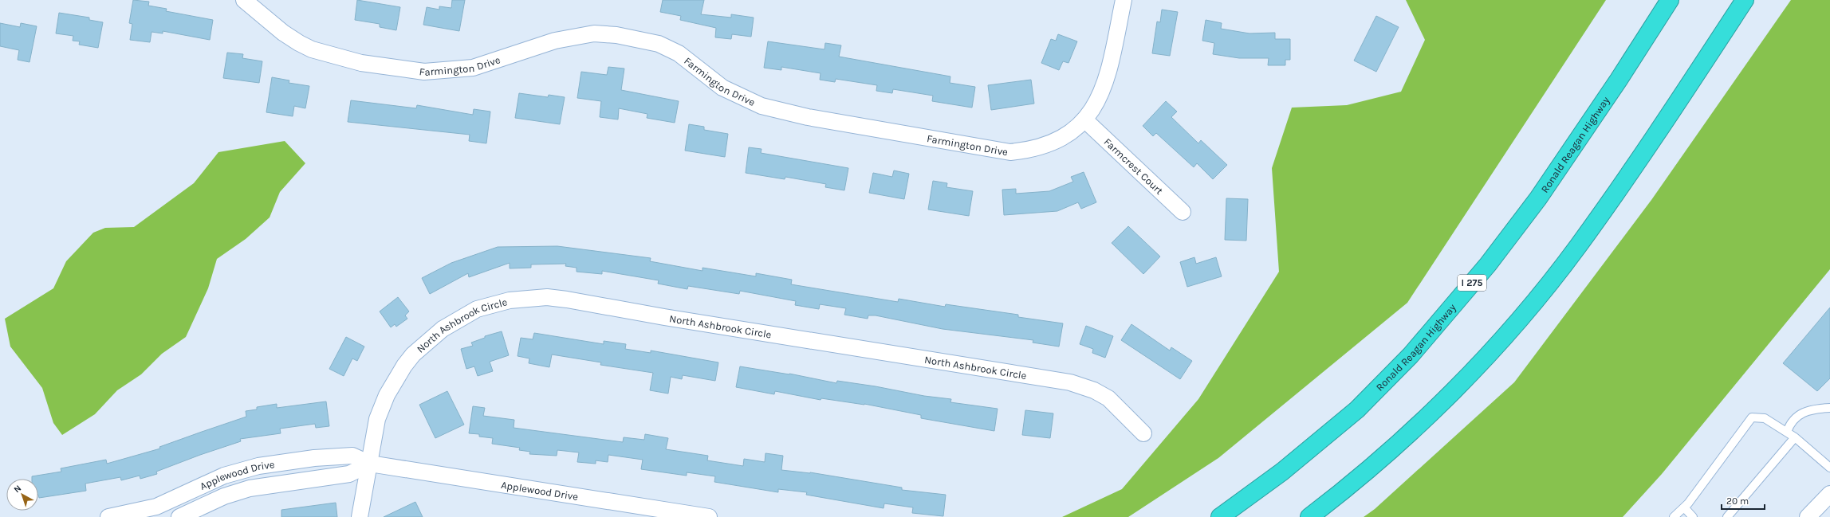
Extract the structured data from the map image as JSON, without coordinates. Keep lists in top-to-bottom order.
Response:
{
  "streets": {
    "highway": ["Ronald Reagan Highway", "I 275"],
    "street": [
      "Farmington Drive",
      "Farmcrest Court",
      "North Ashbrook Circle",
      "Applewood Drive"
    ]
  },
  "crossings": [
    ["Farmington Drive", "Farmcrest Court"],
    ["North Ashbrook Circle", "Applewood Drive"]
  ],
  "scale_bar": "20 m",
  "north": "top left"
}
